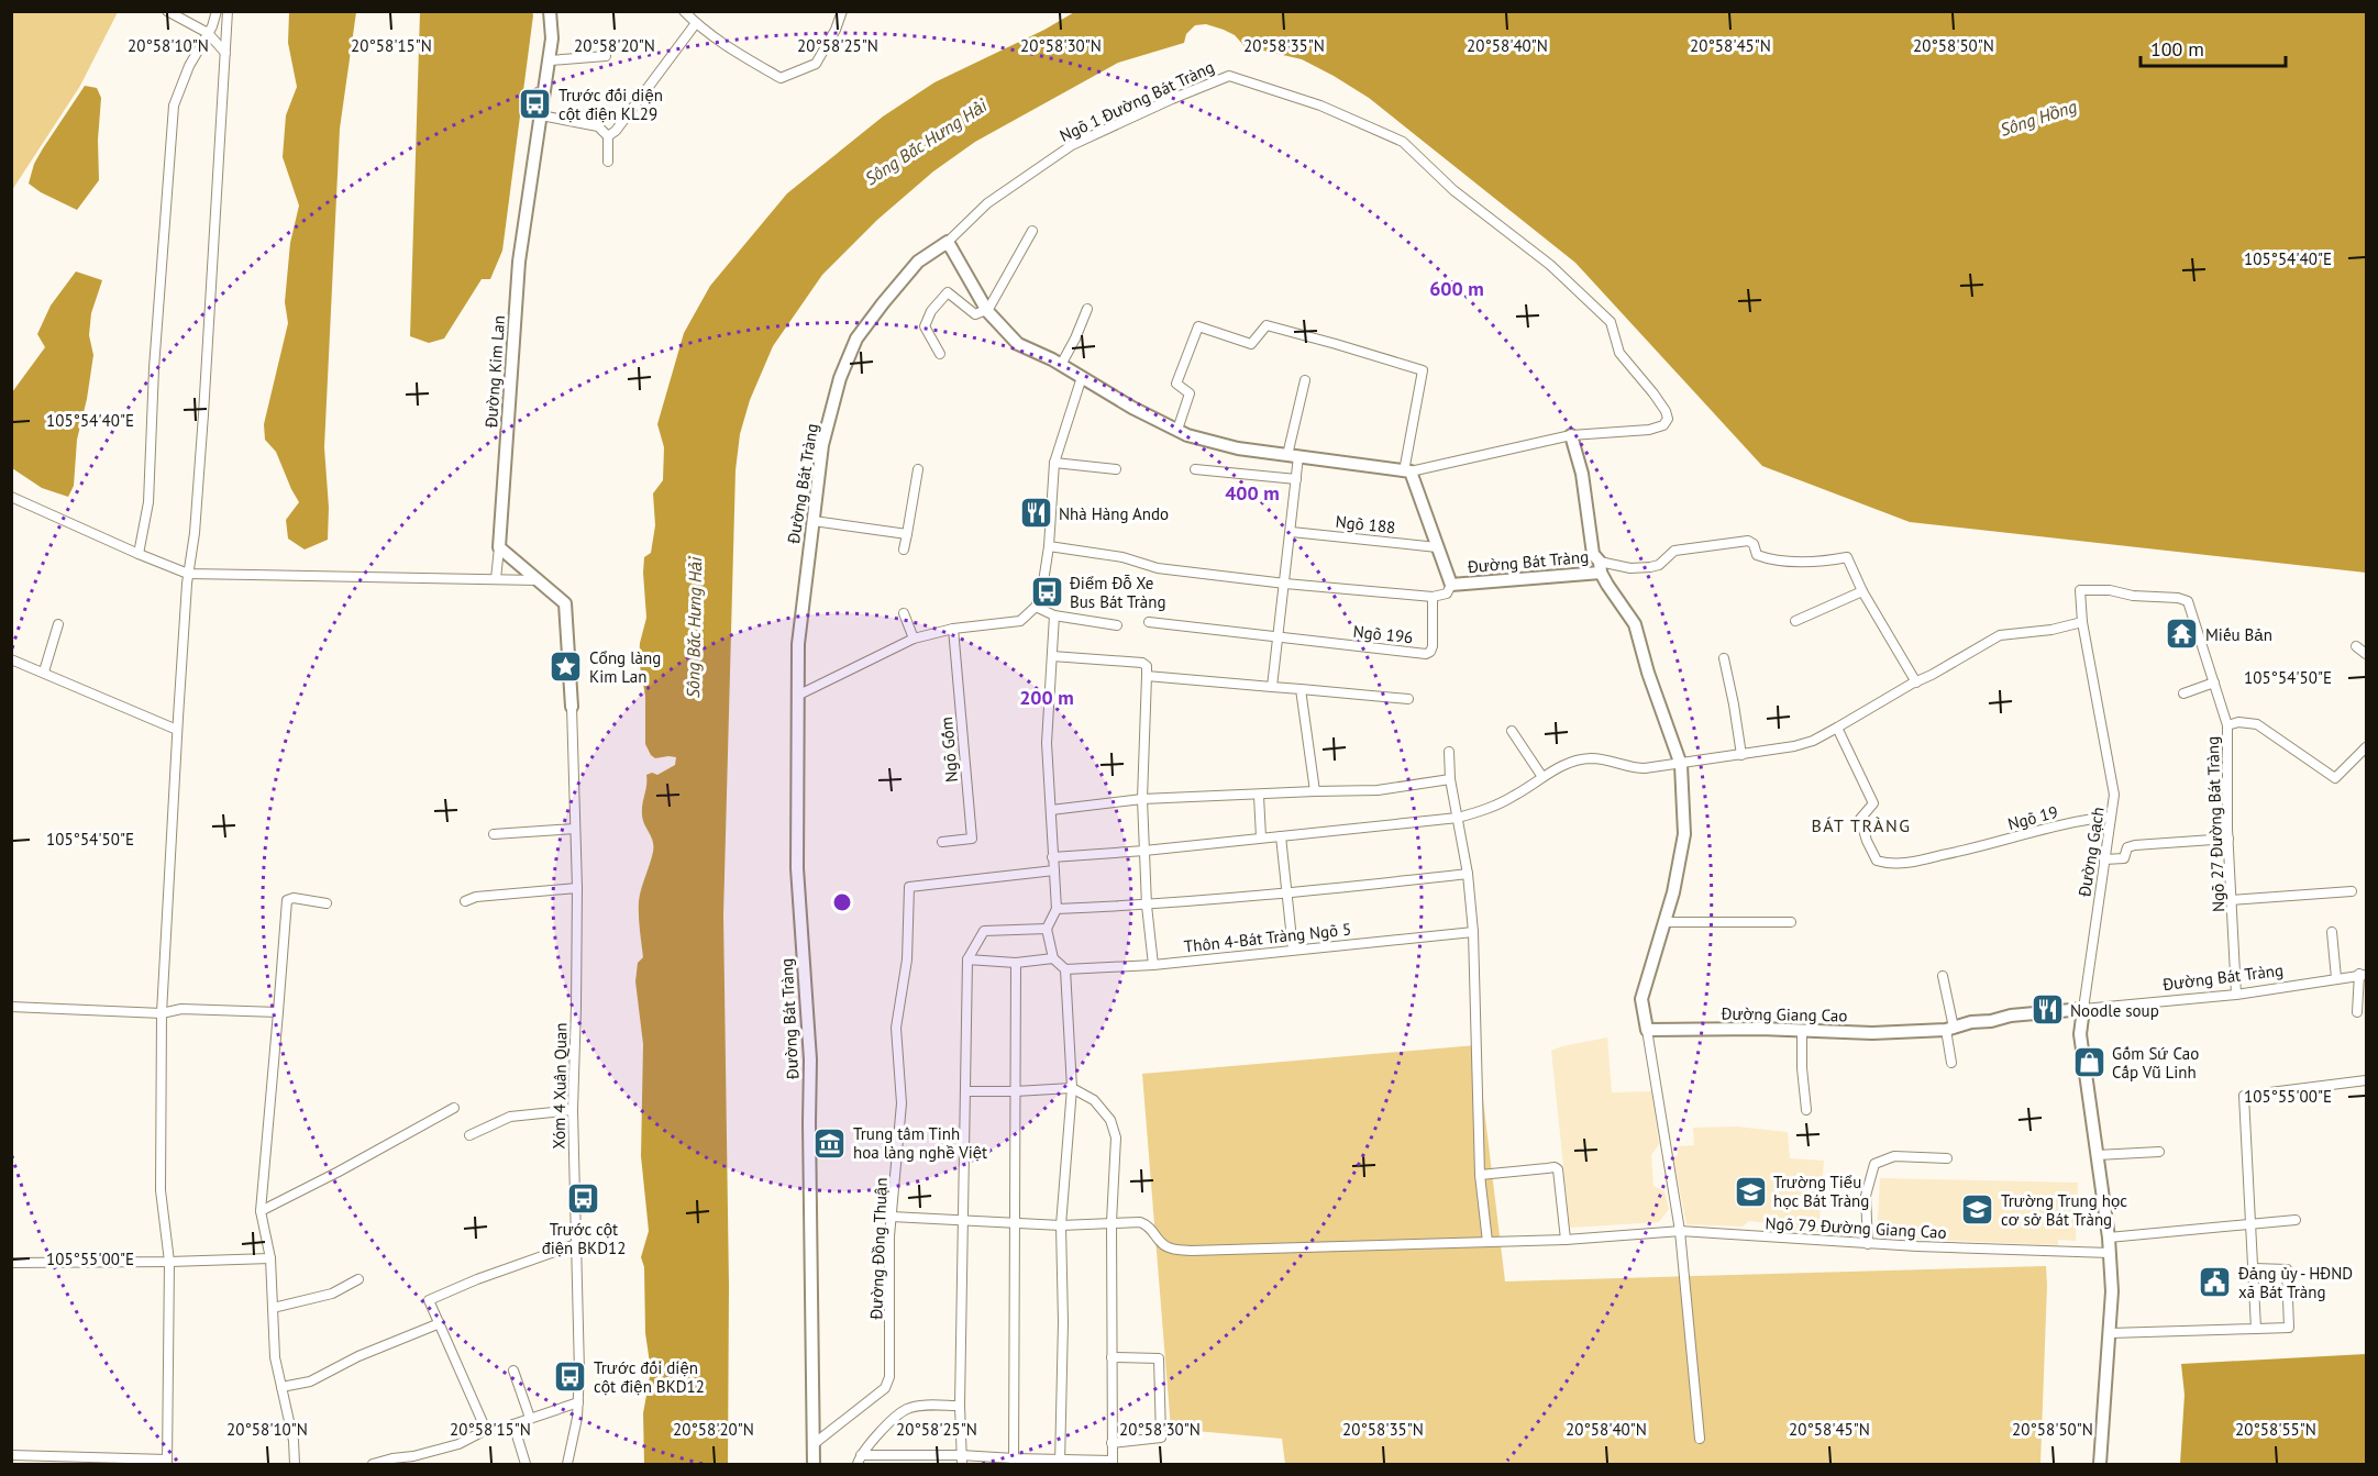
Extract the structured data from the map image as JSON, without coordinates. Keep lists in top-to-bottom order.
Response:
{
  "streets": {
    "street": [
      "Ngõ 1 Đường Bát Tràng",
      "Đường Kim Lan",
      "Đường Bát Tràng",
      "Ngõ 188",
      "Ngõ 196",
      "Ngõ Gốm",
      "Ngõ 19",
      "Ngõ 27 Đường Bát Tràng",
      "Đường Gạch",
      "Thôn 4-Bát Tràng Ngõ 5",
      "Đường Giang Cao",
      "Xóm 4 Xuân Quan",
      "Ngõ 79 Đường Giang Cao",
      "Đường Đồng Thuận"
    ]
  },
  "crossings": [
    ["Ngõ 1 Đường Bát Tràng", "Đường Bát Tràng"],
    ["Đường Bát Tràng", "Ngõ 188"],
    ["Đường Bát Tràng", "Ngõ 27 Đường Bát Tràng"],
    ["Đường Bát Tràng", "Đường Gạch"],
    ["Đường Bát Tràng", "Đường Giang Cao"],
    ["Đường Bát Tràng", "Đường Đồng Thuận"],
    ["Ngõ 19", "Đường Gạch"],
    ["Ngõ 27 Đường Bát Tràng", "Đường Gạch"],
    ["Đường Gạch", "Đường Giang Cao"]
  ],
  "districts": ["BÁT TRÀNG"],
  "water": ["Sông Hồng", "Sông Bắc Hưng Hải"],
  "places": {
    "bus stop": [
      "Trước đối diện cột điện KL29",
      "Điểm Đỗ Xe Bus Bát Tràng",
      "Trước cột điện BKD12",
      "Trước đối diện cột điện BKD12"
    ],
    "restaurant": ["Nhà Hàng Ando", "Noodle soup"],
    "temple": ["Miếu Bản"],
    "place": ["Cổng làng Kim Lan"],
    "shop": ["Gốm Sứ Cao Cấp Vũ Linh"],
    "museum": ["Trung tâm Tinh hoa làng nghề Việt"],
    "school or university": ["Trường Tiểu học Bát Tràng", "Trường Trung học cơ sở Bát Tràng"],
    "public building": ["Đảng ủy - HĐND xã Bát Tràng"]
  },
  "scale_bar": "100 m",
  "coordinates": [
    "20°58'10\"N",
    "20°58'15\"N",
    "20°58'20\"N",
    "20°58'25\"N",
    "20°58'30\"N",
    "20°58'35\"N",
    "20°58'40\"N",
    "20°58'45\"N",
    "20°58'50\"N",
    "105°54'40\"E",
    "105°54'50\"E",
    "105°55'00\"E",
    "20°58'55\"N"
  ],
  "rings": ["600 m", "400 m", "200 m"]
}
